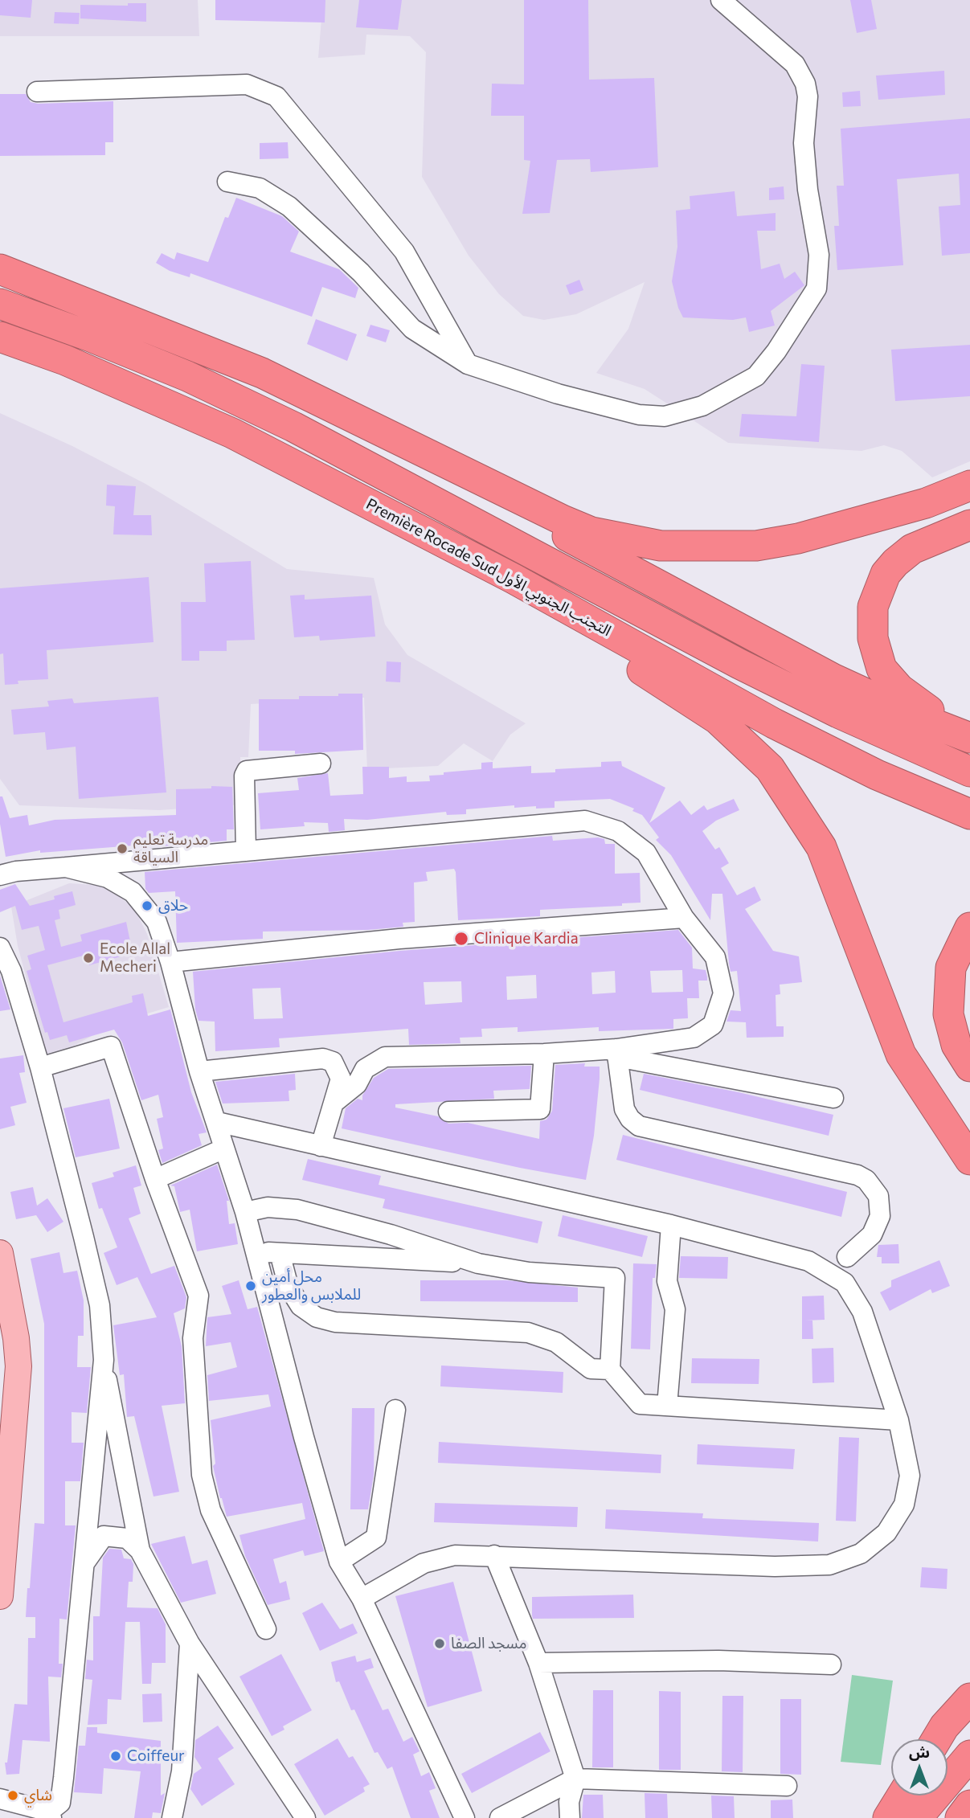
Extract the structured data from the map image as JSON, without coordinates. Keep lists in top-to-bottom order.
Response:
{
  "streets": {
    "highway": ["Première Rocade Sud التجنب الجنوبي الأول"]
  },
  "places": [
    "مدرسة تعليم السياقة",
    "حلاق",
    "Clinique Kardia",
    "Ecole Allal Mecheri",
    "محل أمين للملابس والعطور",
    "مسجد الصفا",
    "Coiffeur",
    "شاي"
  ],
  "north": "top"
}
